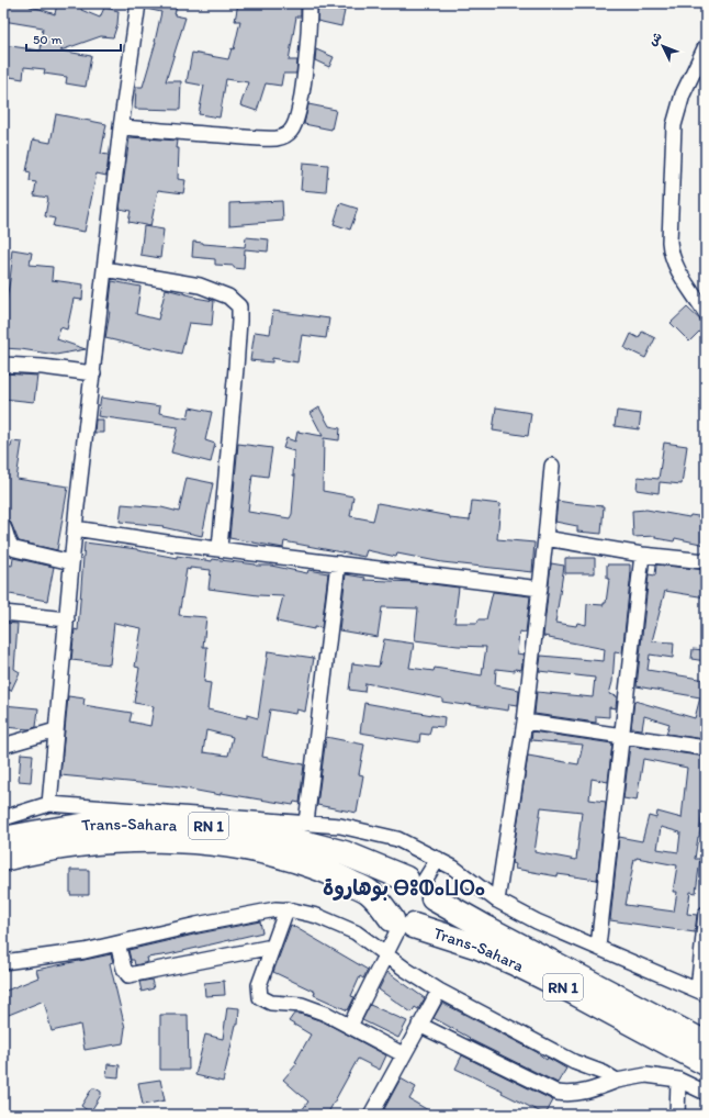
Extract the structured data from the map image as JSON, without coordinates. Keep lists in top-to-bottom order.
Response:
{
  "streets": {
    "highway": ["Trans-Sahara", "RN 1"]
  },
  "districts": ["بوهاروة ⴱⵓⵀⴰⵡⵔⴰ"],
  "scale_bar": "50 m",
  "north": "top left"
}
